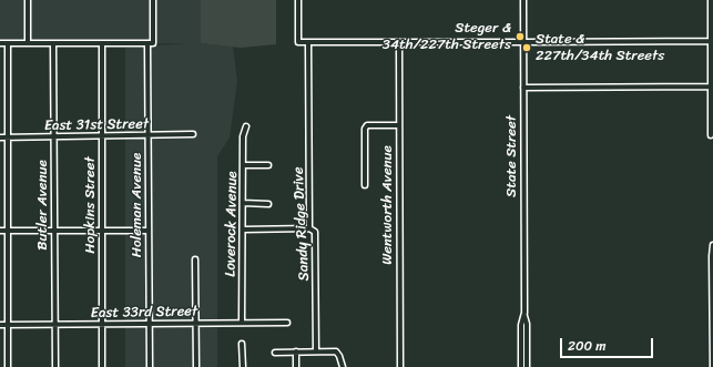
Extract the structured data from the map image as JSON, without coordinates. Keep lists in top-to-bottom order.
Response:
{
  "streets": {
    "street": [
      "East 31st Street",
      "State Street",
      "Butler Avenue",
      "Hopkins Street",
      "Holeman Avenue",
      "Wentworth Avenue",
      "Loverock Avenue",
      "Sandy Ridge Drive",
      "East 33rd Street"
    ]
  },
  "crossings": [
    ["East 31st Street", "Butler Avenue"],
    ["East 31st Street", "Hopkins Street"],
    ["East 31st Street", "Holeman Avenue"],
    ["Butler Avenue", "East 33rd Street"],
    ["Hopkins Street", "East 33rd Street"],
    ["Holeman Avenue", "East 33rd Street"],
    ["Loverock Avenue", "East 33rd Street"]
  ],
  "places": ["Steger & 34th/227th Streets", "State & 227th/34th Streets"],
  "scale_bar": "200 m"
}
